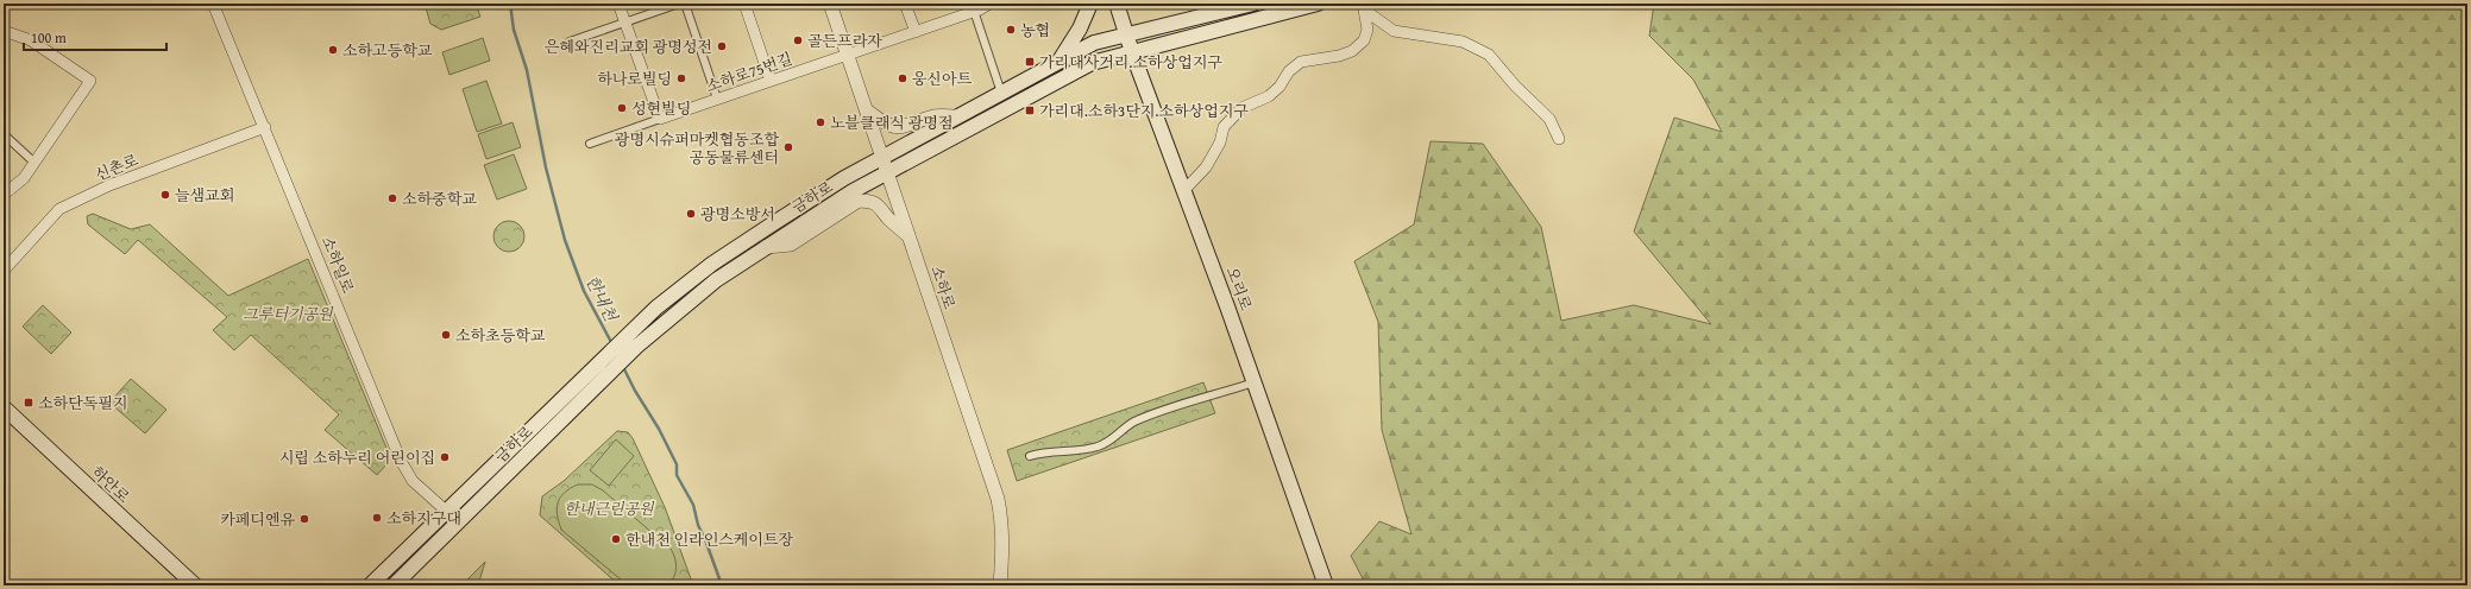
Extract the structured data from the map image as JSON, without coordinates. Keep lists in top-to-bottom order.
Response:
{
  "streets": {
    "main road": ["금하로", "오리로", "하안로"],
    "street": [
      "소하로75번길",
      "신촌로",
      "소하일로",
      "소하로"
    ]
  },
  "crossings": [
    ["소하로75번길", "소하로"],
    ["신촌로", "소하일로"],
    ["금하로", "소하일로"],
    ["금하로", "소하로"],
    ["금하로", "오리로"]
  ],
  "water": ["한내천"],
  "parks": ["그루터기공원", "한내근린공원"],
  "places": {
    "other": [
      "농협",
      "골든프라자",
      "은혜와진리교회 광명성전",
      "소하고등학교",
      "하나로빌딩",
      "웅신아트",
      "성현빌딩",
      "노블클래식 광명점",
      "광명시슈퍼마켓협동조합 공동물류센터",
      "늘샘교회",
      "소하중학교",
      "광명소방서",
      "소하초등학교",
      "시립 소하누리 어린이집",
      "소하지구대",
      "카페디엔유",
      "한내천 인라인스케이트장"
    ],
    "transit": ["가리대사거리.소하상업지구", "가리대.소하3단지.소하상업지구", "소하단독필지"]
  },
  "scale_bar": "100 m"
}
